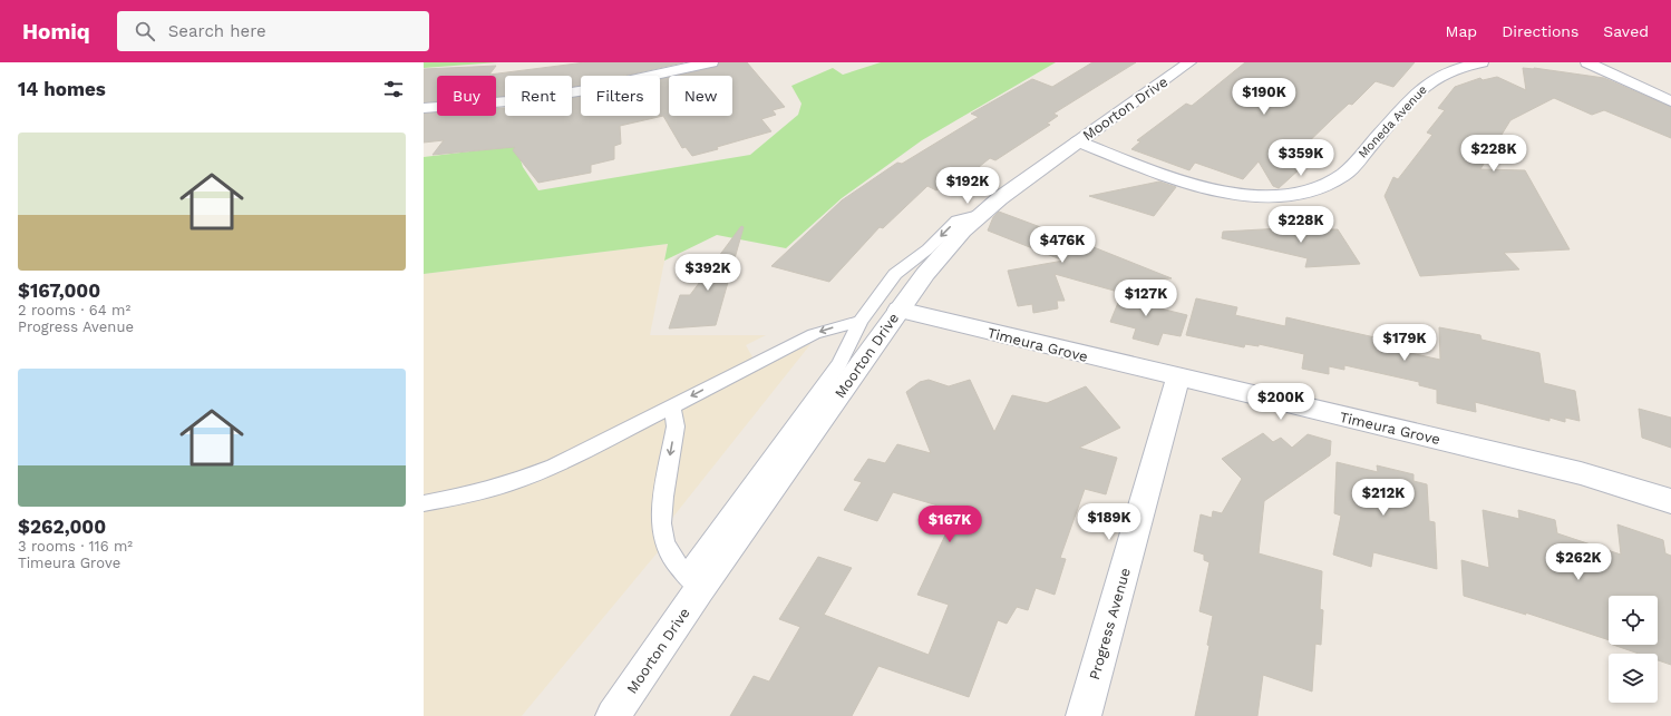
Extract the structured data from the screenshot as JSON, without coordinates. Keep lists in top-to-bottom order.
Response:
{
  "streets": {
    "street": [
      "Moorton Drive",
      "Moneda Avenue",
      "Timeura Grove",
      "Progress Avenue"
    ]
  },
  "crossings": [
    ["Moorton Drive", "Moneda Avenue"],
    ["Moorton Drive", "Timeura Grove"],
    ["Timeura Grove", "Progress Avenue"]
  ],
  "page": {
    "header": "Homiq",
    "search": "Search here",
    "nav": ["Map", "Directions", "Saved"],
    "heading": "14 homes",
    "chip": [
      "Buy",
      "Rent",
      "Filters",
      "New"
    ],
    "price": [
      "$190K",
      "$228K",
      "$359K",
      "$192K",
      "$228K",
      "$476K",
      "$392K",
      "$127K",
      "$179K",
      "$200K",
      "$212K",
      "$189K",
      "$167K",
      "$262K"
    ],
    "list": [
      {
        "name": "$167,000",
        "note": "2 rooms · 64 m² · Progress Avenue"
      },
      {
        "name": "$262,000",
        "note": "3 rooms · 116 m² · Timeura Grove"
      }
    ]
  }
}
